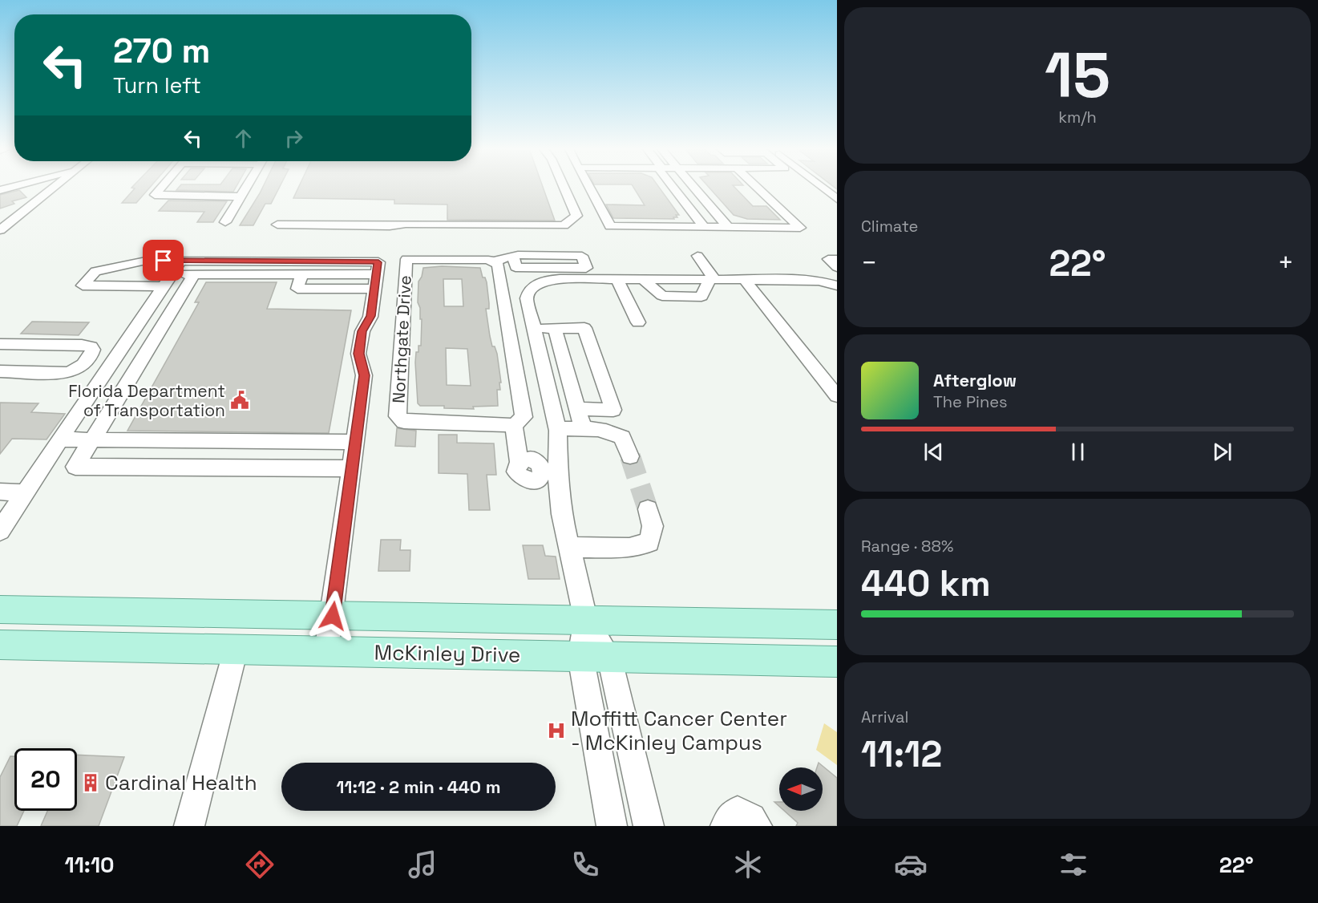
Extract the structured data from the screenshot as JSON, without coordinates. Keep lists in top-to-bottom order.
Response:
{
  "streets": {
    "main road": ["McKinley Drive"],
    "street": ["Northgate Drive"]
  },
  "places": {
    "public building": ["Florida Department of Transportation"],
    "hospital": ["Moffitt Cancer Center - McKinley Campus"],
    "building": ["Cardinal Health"]
  },
  "north": "left",
  "page": {
    "tile": [
      ["15", "km/h"],
      "Climate",
      ["Range · 88%", "440 km"],
      ["Arrival", "11:12"]
    ],
    "turn": ["270 m", "Turn left"],
    "heat": ["−", "22°", "+"],
    "song": ["Afterglow", "The Pines"],
    "limit": "20",
    "trip": "11:12 · 2 min · 440 m",
    "tabs": ["11:10", "22°"]
  }
}
